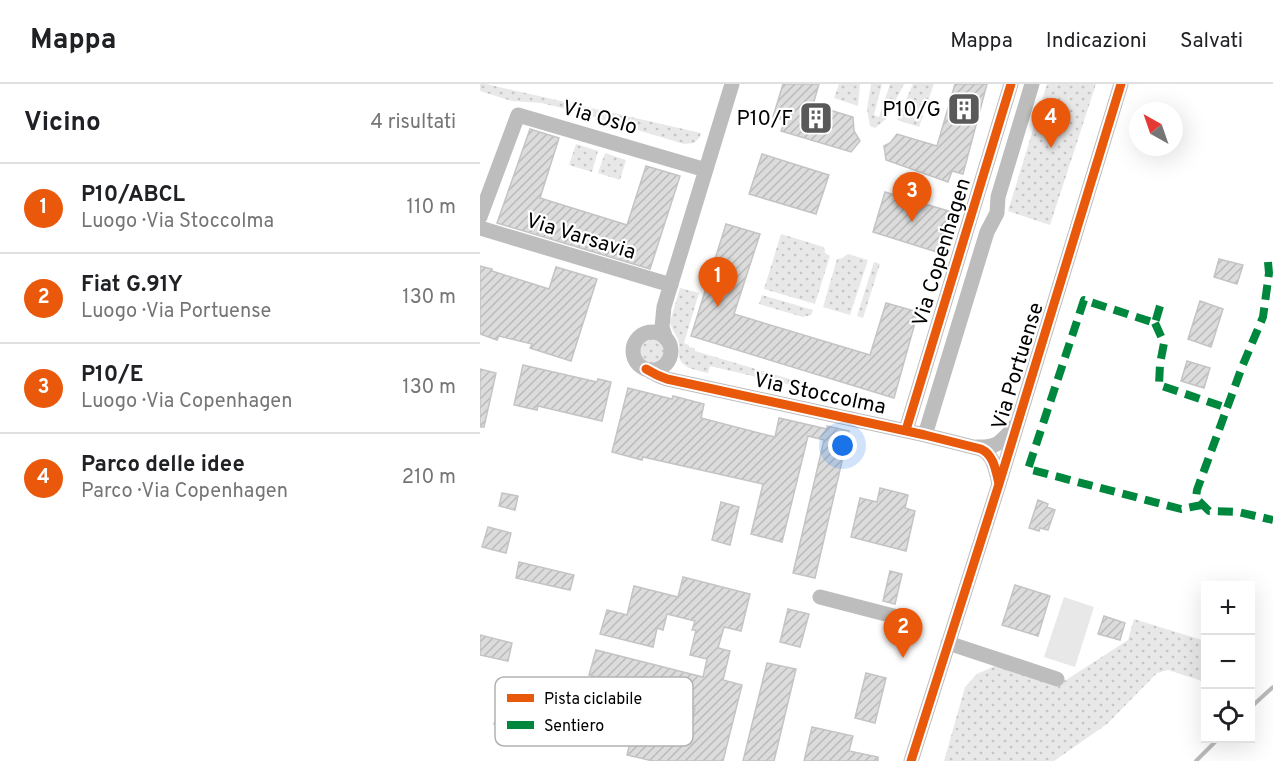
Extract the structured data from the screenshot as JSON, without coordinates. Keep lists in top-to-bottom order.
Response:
{
  "streets": {
    "street": [
      "Via Oslo",
      "Via Varsavia",
      "Via Copenhagen",
      "Via Portuense",
      "Via Stoccolma"
    ]
  },
  "crossings": [
    ["Via Copenhagen", "Via Stoccolma"],
    ["Via Portuense", "Via Stoccolma"]
  ],
  "places": {
    "building": ["P10/G", "P10/F"]
  },
  "legend": ["Pista ciclabile", "Sentiero"],
  "north": "top left",
  "page": {
    "header": "Mappa",
    "nav": ["Mappa", "Indicazioni", "Salvati"],
    "heading": ["Vicino", "4 risultati"],
    "pins": [
      "4",
      "3",
      "1",
      "2"
    ],
    "list": [
      {
        "mark": "1",
        "name": "P10/ABCL",
        "note": "Luogo · Via Stoccolma",
        "value": "110 m"
      },
      {
        "mark": "2",
        "name": "Fiat G.91Y",
        "note": "Luogo · Via Portuense",
        "value": "130 m"
      },
      {
        "mark": "3",
        "name": "P10/E",
        "note": "Luogo · Via Copenhagen",
        "value": "130 m"
      },
      {
        "mark": "4",
        "name": "Parco delle idee",
        "note": "Parco · Via Copenhagen",
        "value": "210 m"
      }
    ],
    "map_buttons": ["+", "−"]
  }
}
